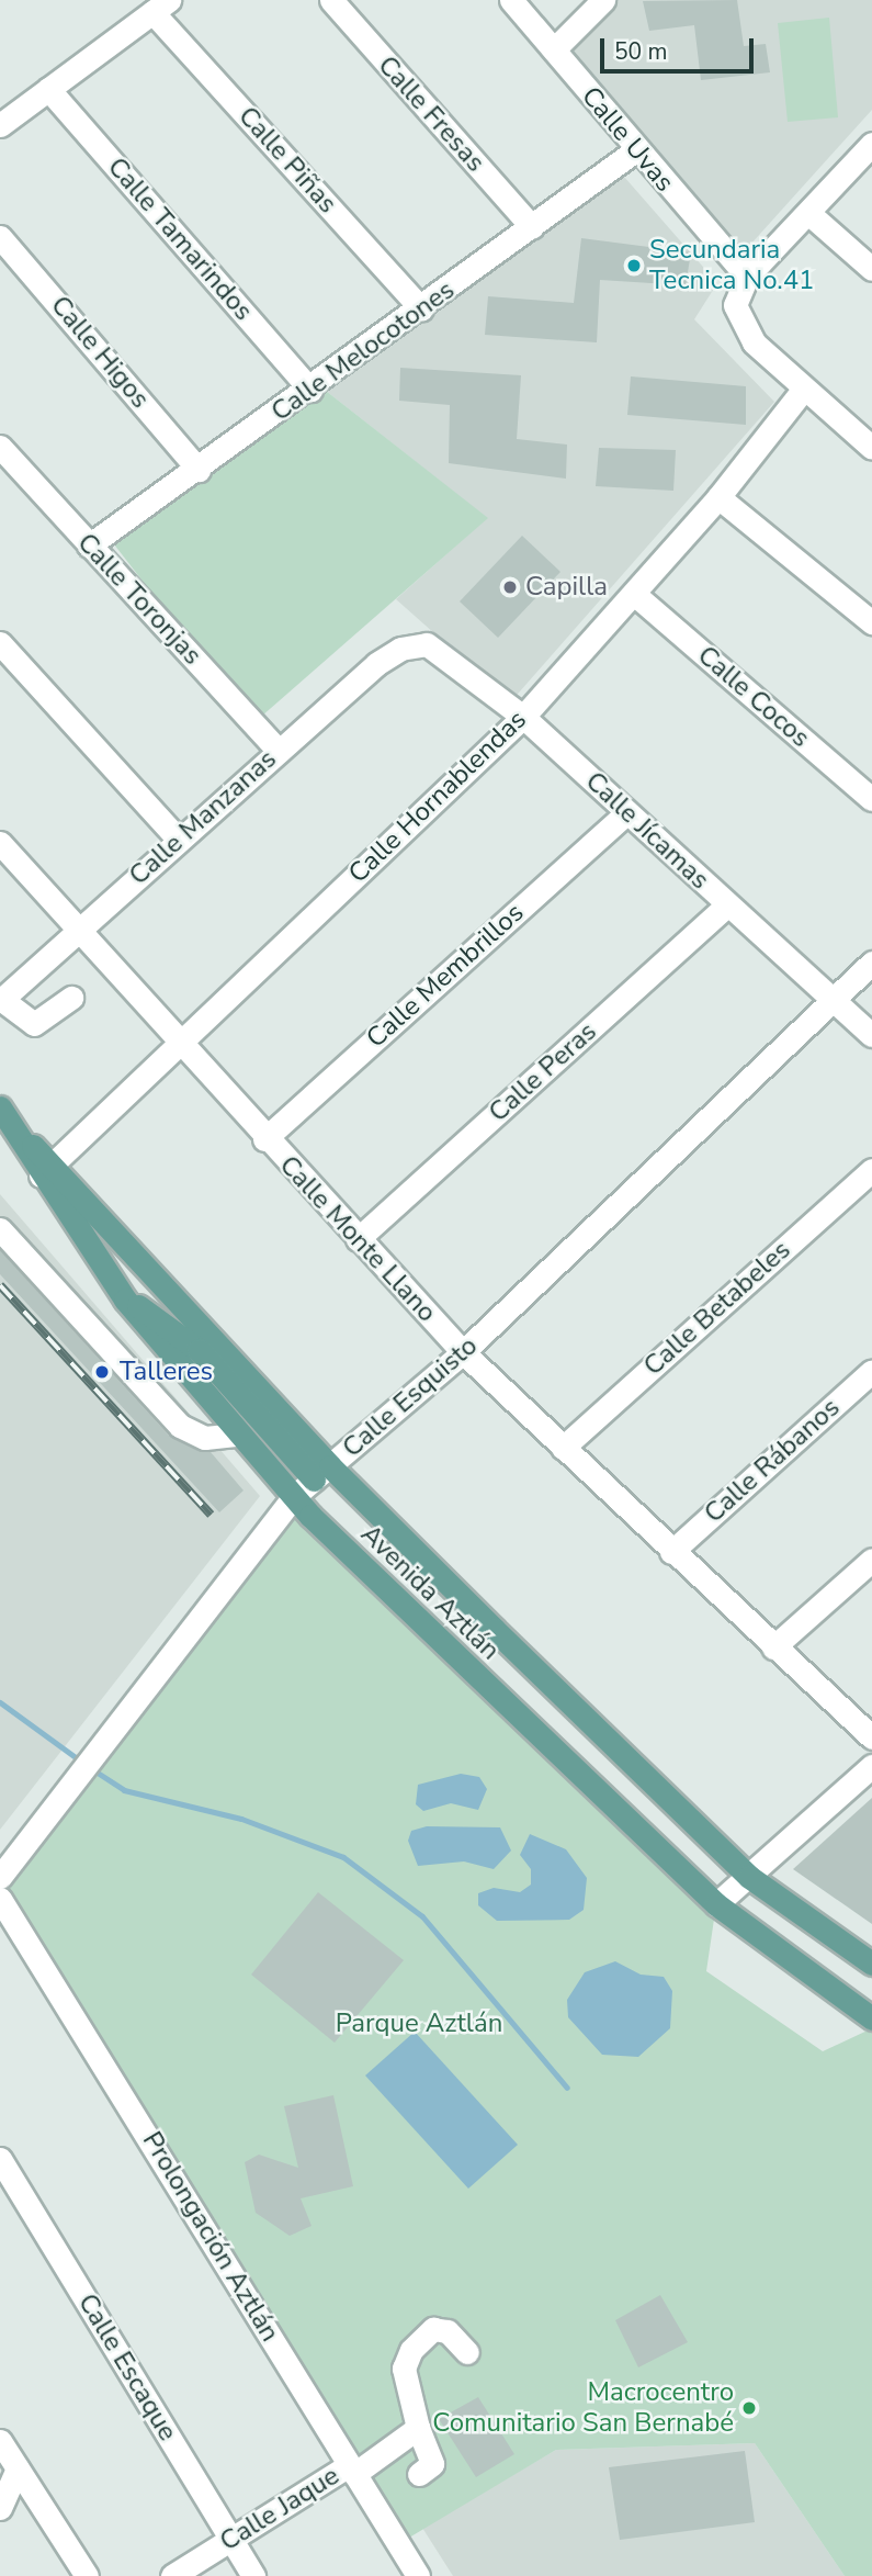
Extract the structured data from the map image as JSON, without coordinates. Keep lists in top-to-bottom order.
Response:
{
  "streets": {
    "main road": ["Avenida Aztlán"],
    "street": [
      "Calle Fresas",
      "Calle Uvas",
      "Calle Piñas",
      "Calle Tamarindos",
      "Calle Melocotones",
      "Calle Higos",
      "Calle Toronjas",
      "Calle Cocos",
      "Calle Hornablendas",
      "Calle Manzanas",
      "Calle Jícamas",
      "Calle Membrillos",
      "Calle Peras",
      "Calle Monte Llano",
      "Calle Betabeles",
      "Calle Esquisto",
      "Calle Rábanos",
      "Prolongación Aztlán",
      "Calle Escaque",
      "Calle Jaque"
    ]
  },
  "crossings": [
    ["Calle Fresas", "Calle Melocotones"],
    ["Calle Uvas", "Calle Melocotones"],
    ["Calle Piñas", "Calle Melocotones"],
    ["Calle Tamarindos", "Calle Melocotones"],
    ["Calle Melocotones", "Calle Higos"],
    ["Calle Melocotones", "Calle Toronjas"],
    ["Calle Toronjas", "Calle Manzanas"],
    ["Calle Cocos", "Calle Hornablendas"],
    ["Calle Hornablendas", "Calle Jícamas"],
    ["Calle Hornablendas", "Calle Monte Llano"],
    ["Calle Hornablendas", "Avenida Aztlán"],
    ["Calle Manzanas", "Calle Jícamas"],
    ["Calle Manzanas", "Calle Monte Llano"],
    ["Calle Jícamas", "Calle Membrillos"],
    ["Calle Jícamas", "Calle Peras"],
    ["Calle Jícamas", "Calle Esquisto"],
    ["Calle Membrillos", "Calle Monte Llano"],
    ["Calle Peras", "Calle Monte Llano"],
    ["Calle Monte Llano", "Calle Betabeles"],
    ["Calle Monte Llano", "Calle Esquisto"],
    ["Calle Monte Llano", "Calle Rábanos"],
    ["Calle Esquisto", "Avenida Aztlán"],
    ["Prolongación Aztlán", "Calle Jaque"],
    ["Calle Escaque", "Calle Jaque"]
  ],
  "parks": ["Parque Aztlán"],
  "places": [
    "Secundaria Tecnica No.41",
    "Capilla",
    "Talleres",
    "Macrocentro Comunitario San Bernabé"
  ],
  "scale_bar": "50 m"
}
